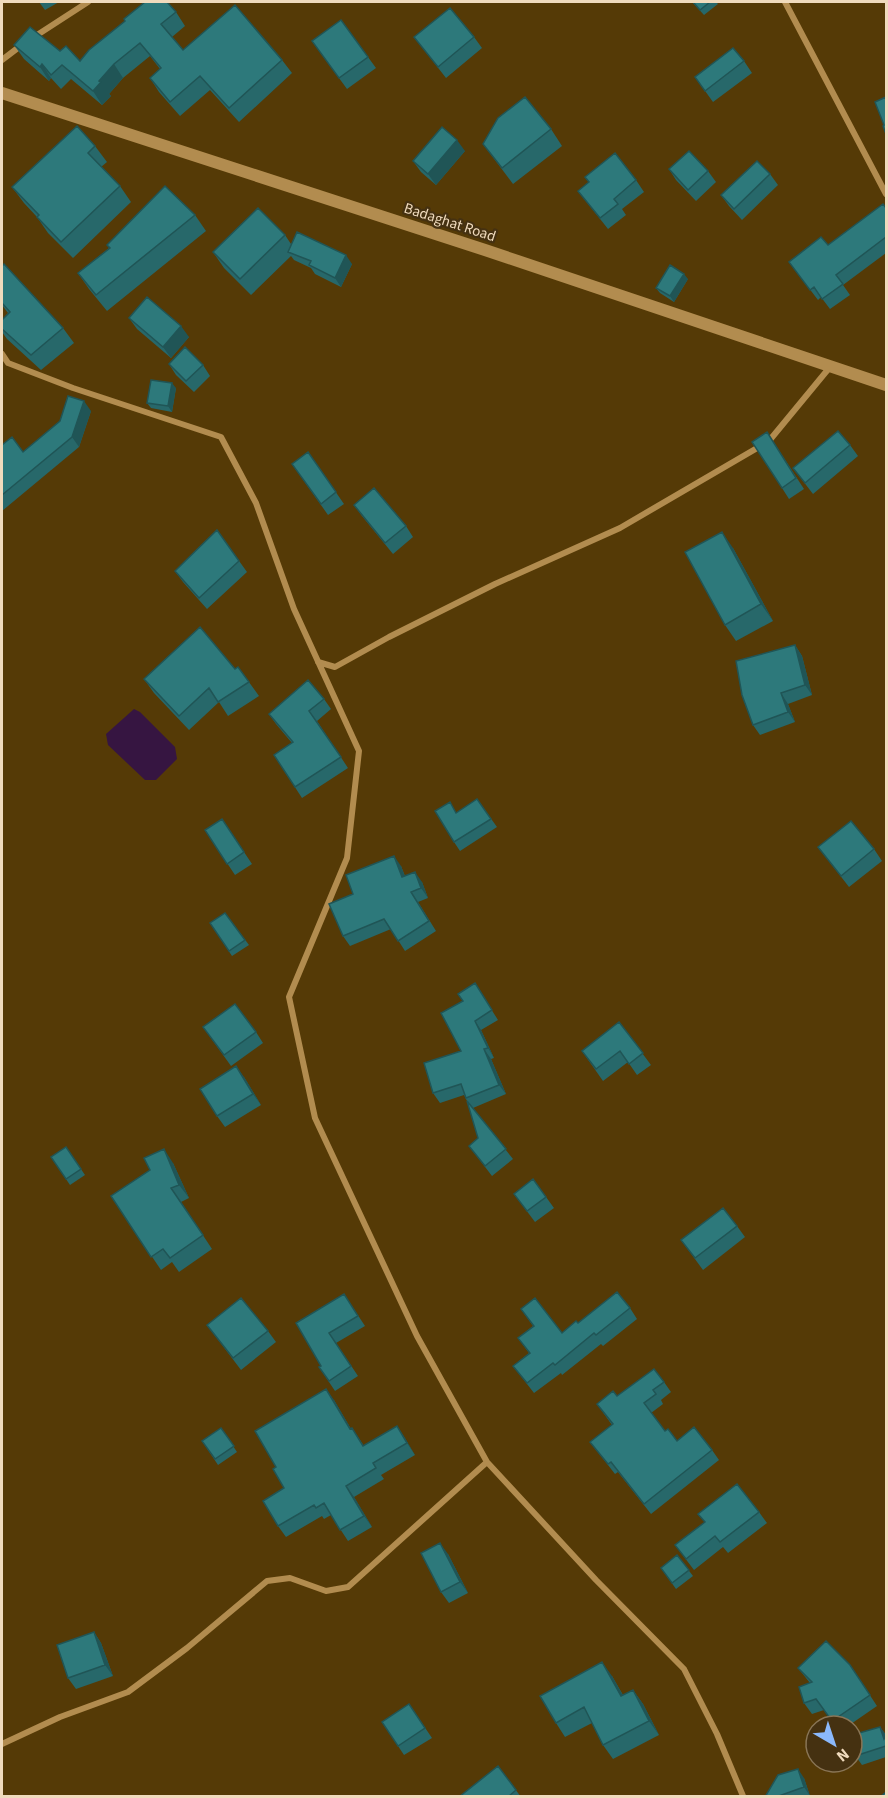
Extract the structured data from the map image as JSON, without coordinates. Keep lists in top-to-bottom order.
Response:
{
  "streets": {
    "main road": ["Badaghat Road"]
  },
  "north": "bottom right"
}
